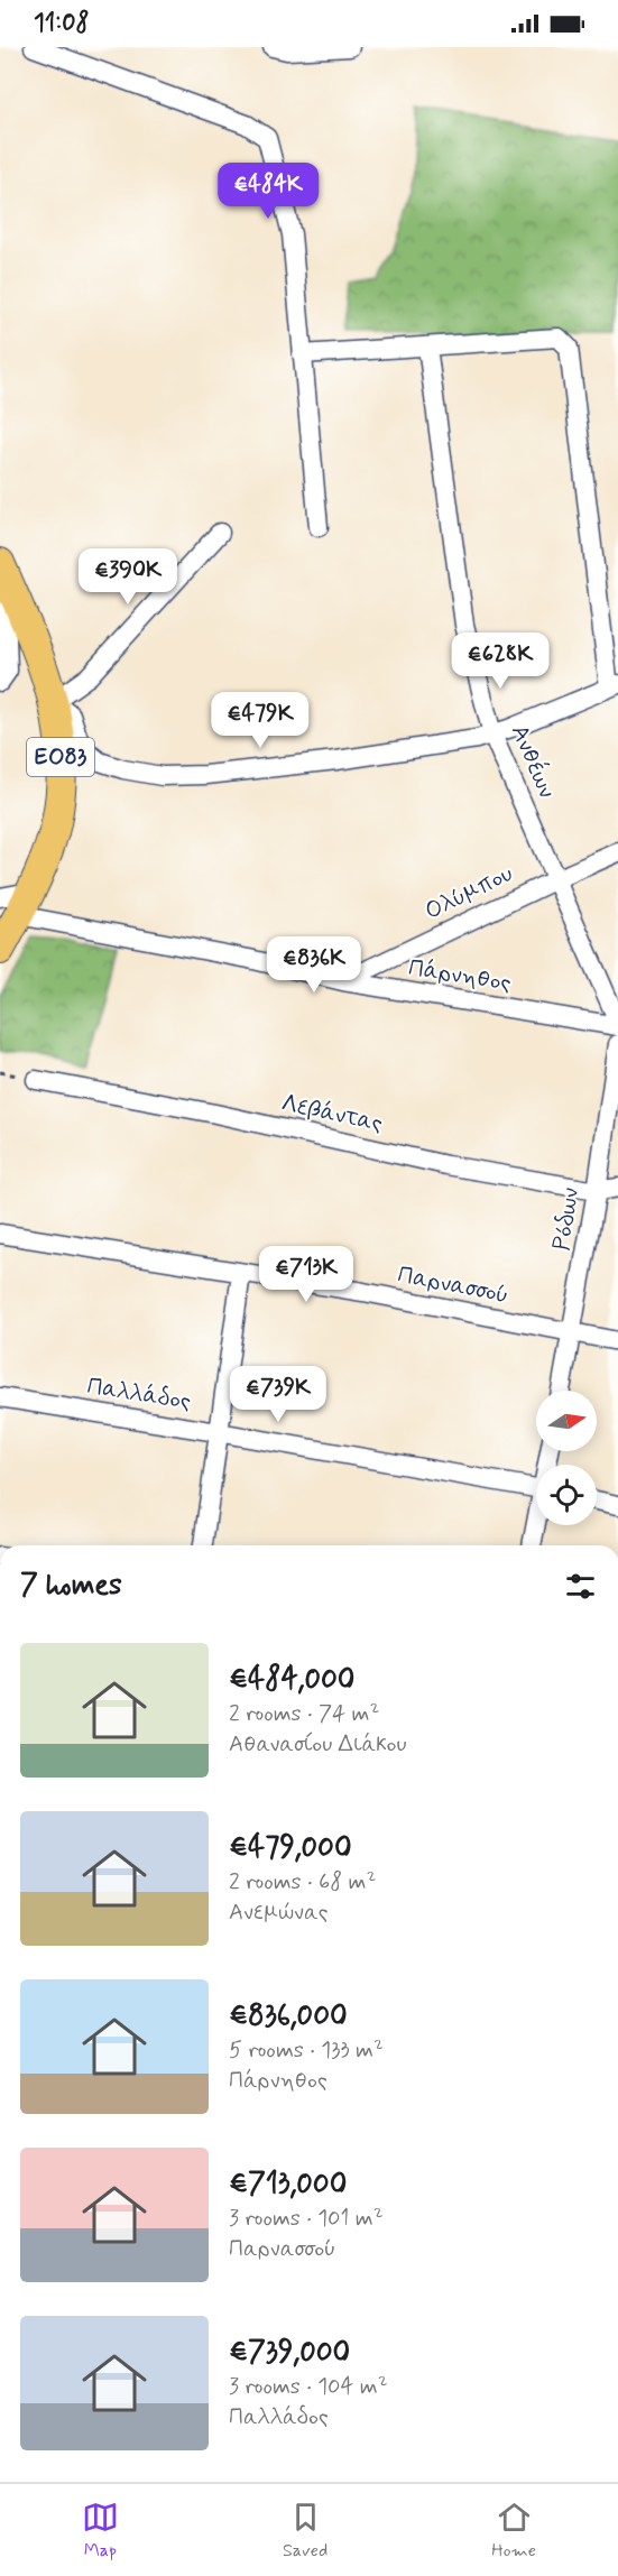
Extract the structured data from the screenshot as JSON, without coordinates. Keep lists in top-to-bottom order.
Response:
{
  "streets": {
    "main road": ["ΕΟ83"],
    "street": [
      "Ανθέων",
      "Ολύμπου",
      "Πάρνηθος",
      "Λεβάντας",
      "Ρόδων",
      "Παρνασσού",
      "Παλλάδος"
    ]
  },
  "crossings": [
    ["ΕΟ83", "Πάρνηθος"],
    ["Ανθέων", "Ολύμπου"],
    ["Ολύμπου", "Πάρνηθος"],
    ["Λεβάντας", "Ρόδων"],
    ["Ρόδων", "Παρνασσού"]
  ],
  "north": "right",
  "page": {
    "status": "11:08",
    "price": [
      "€484K",
      "€390K",
      "€628K",
      "€479K",
      "€836K",
      "€713K",
      "€739K"
    ],
    "heading": "7 homes",
    "list": [
      {
        "name": "€484,000",
        "note": "2 rooms · 74 m² · Αθανασίου Διάκου"
      },
      {
        "name": "€479,000",
        "note": "2 rooms · 68 m² · Ανεμώνας"
      },
      {
        "name": "€836,000",
        "note": "5 rooms · 133 m² · Πάρνηθος"
      },
      {
        "name": "€713,000",
        "note": "3 rooms · 101 m² · Παρνασσού"
      },
      {
        "name": "€739,000",
        "note": "3 rooms · 104 m² · Παλλάδος"
      }
    ],
    "tabs": ["Map", "Saved", "Home"]
  }
}
